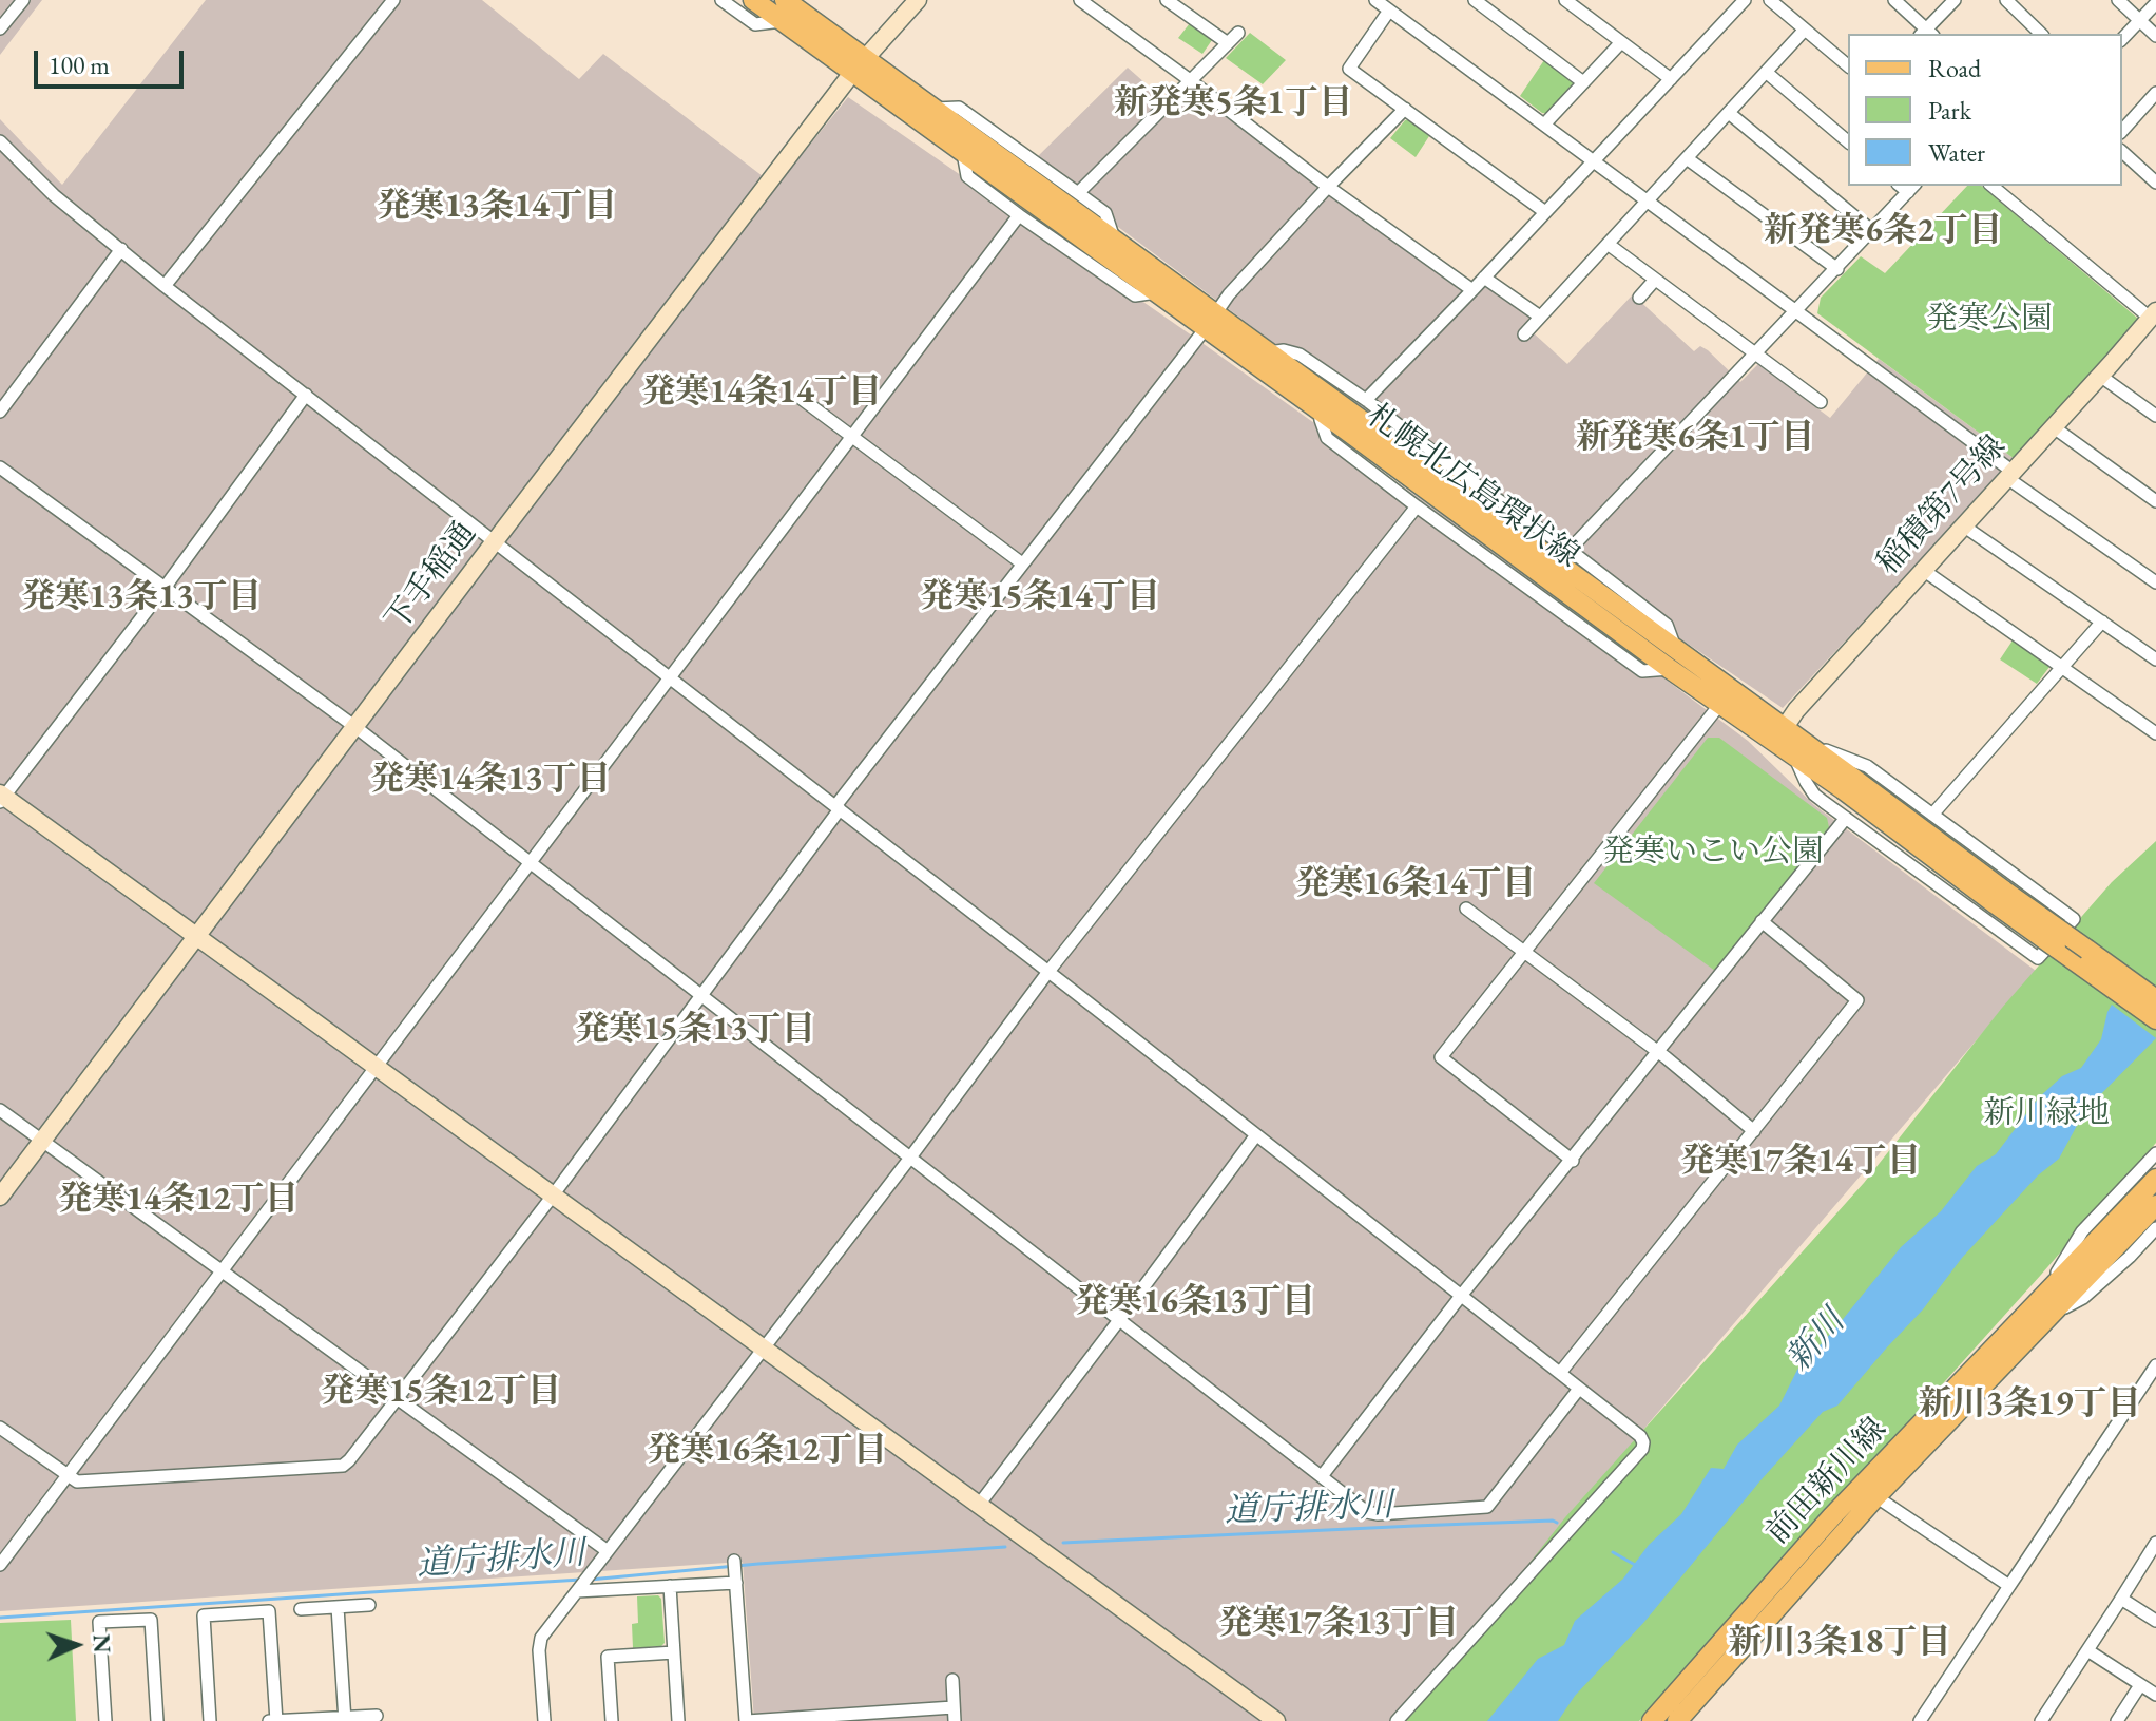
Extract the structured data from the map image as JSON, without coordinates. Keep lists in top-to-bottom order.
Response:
{
  "streets": {
    "main road": ["札幌北広島環状線", "前田新川線"],
    "street": ["稲積第7号線", "下手稲通"]
  },
  "crossings": [
    ["札幌北広島環状線", "稲積第7号線"],
    ["札幌北広島環状線", "下手稲通"]
  ],
  "districts": [
    "新発寒5条1丁目",
    "発寒13条14丁目",
    "新発寒6条2丁目",
    "発寒14条14丁目",
    "新発寒6条1丁目",
    "発寒13条13丁目",
    "発寒15条14丁目",
    "発寒14条13丁目",
    "発寒16条14丁目",
    "発寒15条13丁目",
    "発寒17条14丁目",
    "発寒14条12丁目",
    "発寒16条13丁目",
    "発寒15条12丁目",
    "新川3条19丁目",
    "発寒16条12丁目",
    "発寒17条13丁目",
    "新川3条18丁目"
  ],
  "water": ["新川", "道庁排水川"],
  "parks": ["発寒公園", "発寒いこい公園", "新川緑地"],
  "legend": ["Road", "Park", "Water"],
  "scale_bar": "100 m",
  "north": "right"
}
